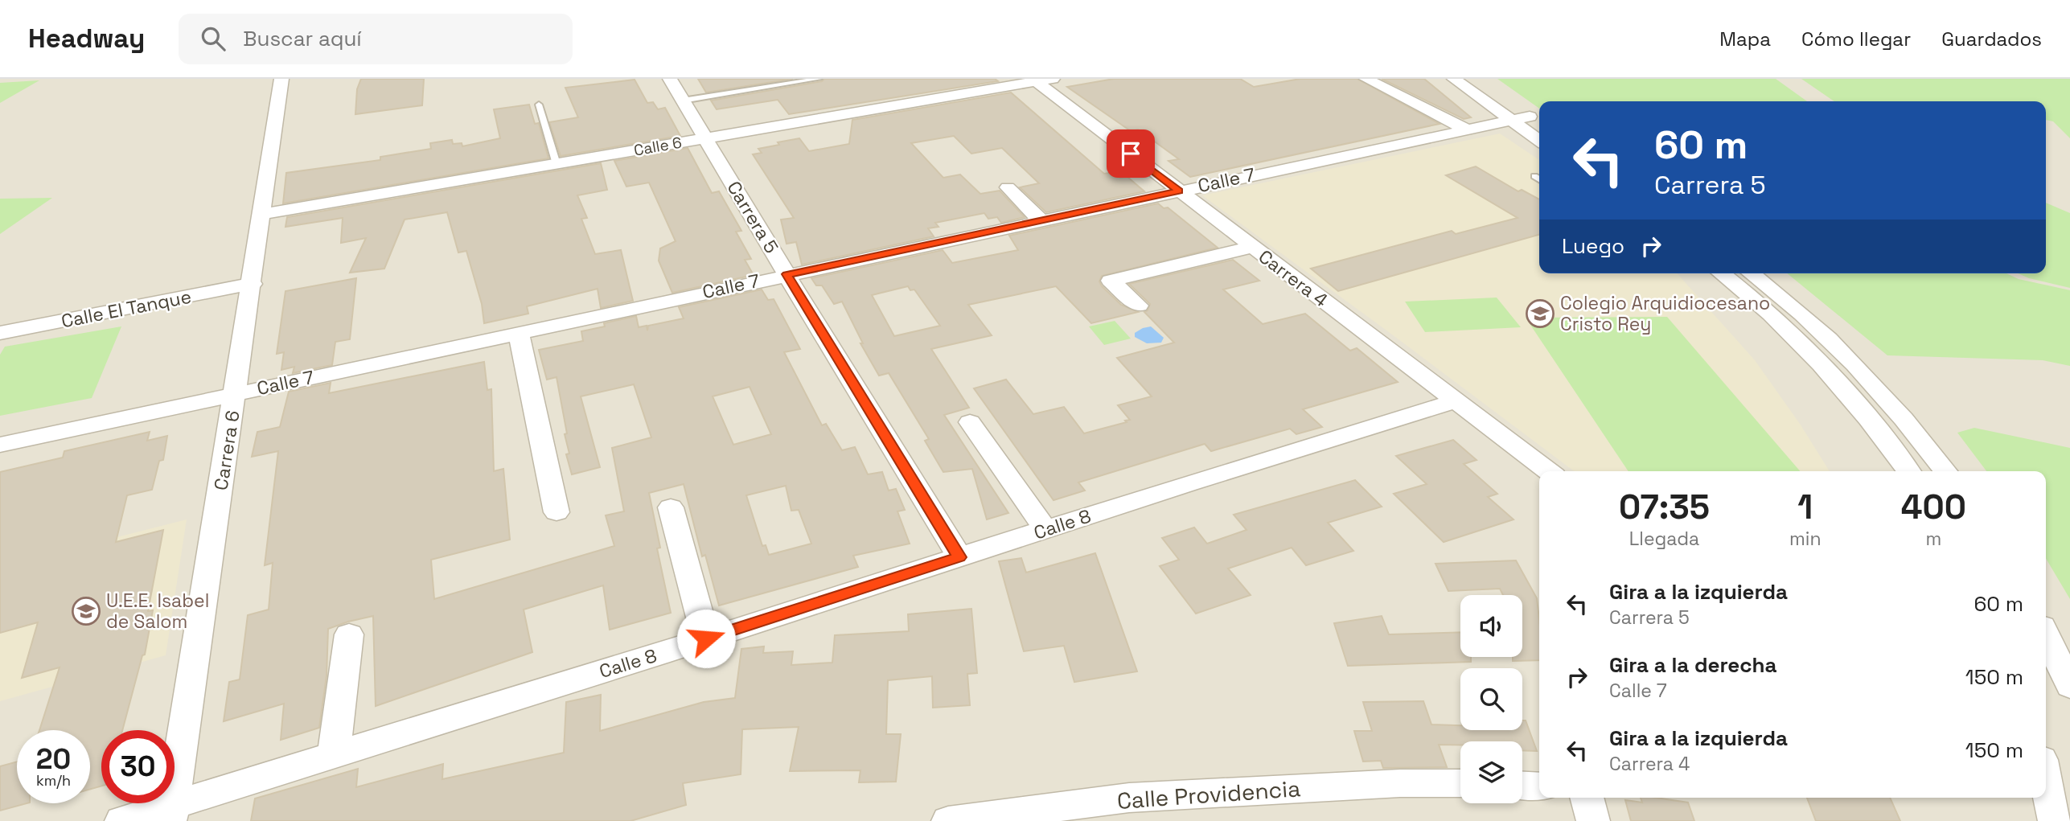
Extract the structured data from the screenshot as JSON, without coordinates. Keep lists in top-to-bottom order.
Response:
{
  "streets": {
    "street": [
      "Calle 6",
      "Calle 7",
      "Carrera 5",
      "Carrera 4",
      "Calle El Tanque",
      "Carrera 6",
      "Calle 8",
      "Calle Providencia"
    ]
  },
  "crossings": [
    ["Calle 6", "Carrera 5"],
    ["Calle 6", "Carrera 4"],
    ["Calle 6", "Carrera 6"],
    ["Calle 7", "Carrera 5"],
    ["Calle 7", "Carrera 4"],
    ["Calle 7", "Carrera 6"],
    ["Carrera 5", "Calle 8"],
    ["Carrera 4", "Calle 8"],
    ["Calle El Tanque", "Carrera 6"],
    ["Carrera 6", "Calle 8"]
  ],
  "places": {
    "school or university": ["Colegio Arquidiocesano Cristo Rey", "U.E.E. Isabel de Salom"]
  },
  "page": {
    "header": "Headway",
    "search": "Buscar aquí",
    "nav": ["Mapa", "Cómo llegar", "Guardados"],
    "turn": ["60 m", "Carrera 5"],
    "then": "Luego",
    "eta": [
      "07:35",
      "Llegada",
      "1",
      "min",
      "400",
      "m"
    ],
    "list": [
      {
        "name": "Gira a la izquierda",
        "note": "Carrera 5",
        "value": "60 m"
      },
      {
        "name": "Gira a la derecha",
        "note": "Calle 7",
        "value": "150 m"
      },
      {
        "name": "Gira a la izquierda",
        "note": "Carrera 4",
        "value": "150 m"
      }
    ],
    "speed": "20 km/h",
    "limit": "30"
  }
}
